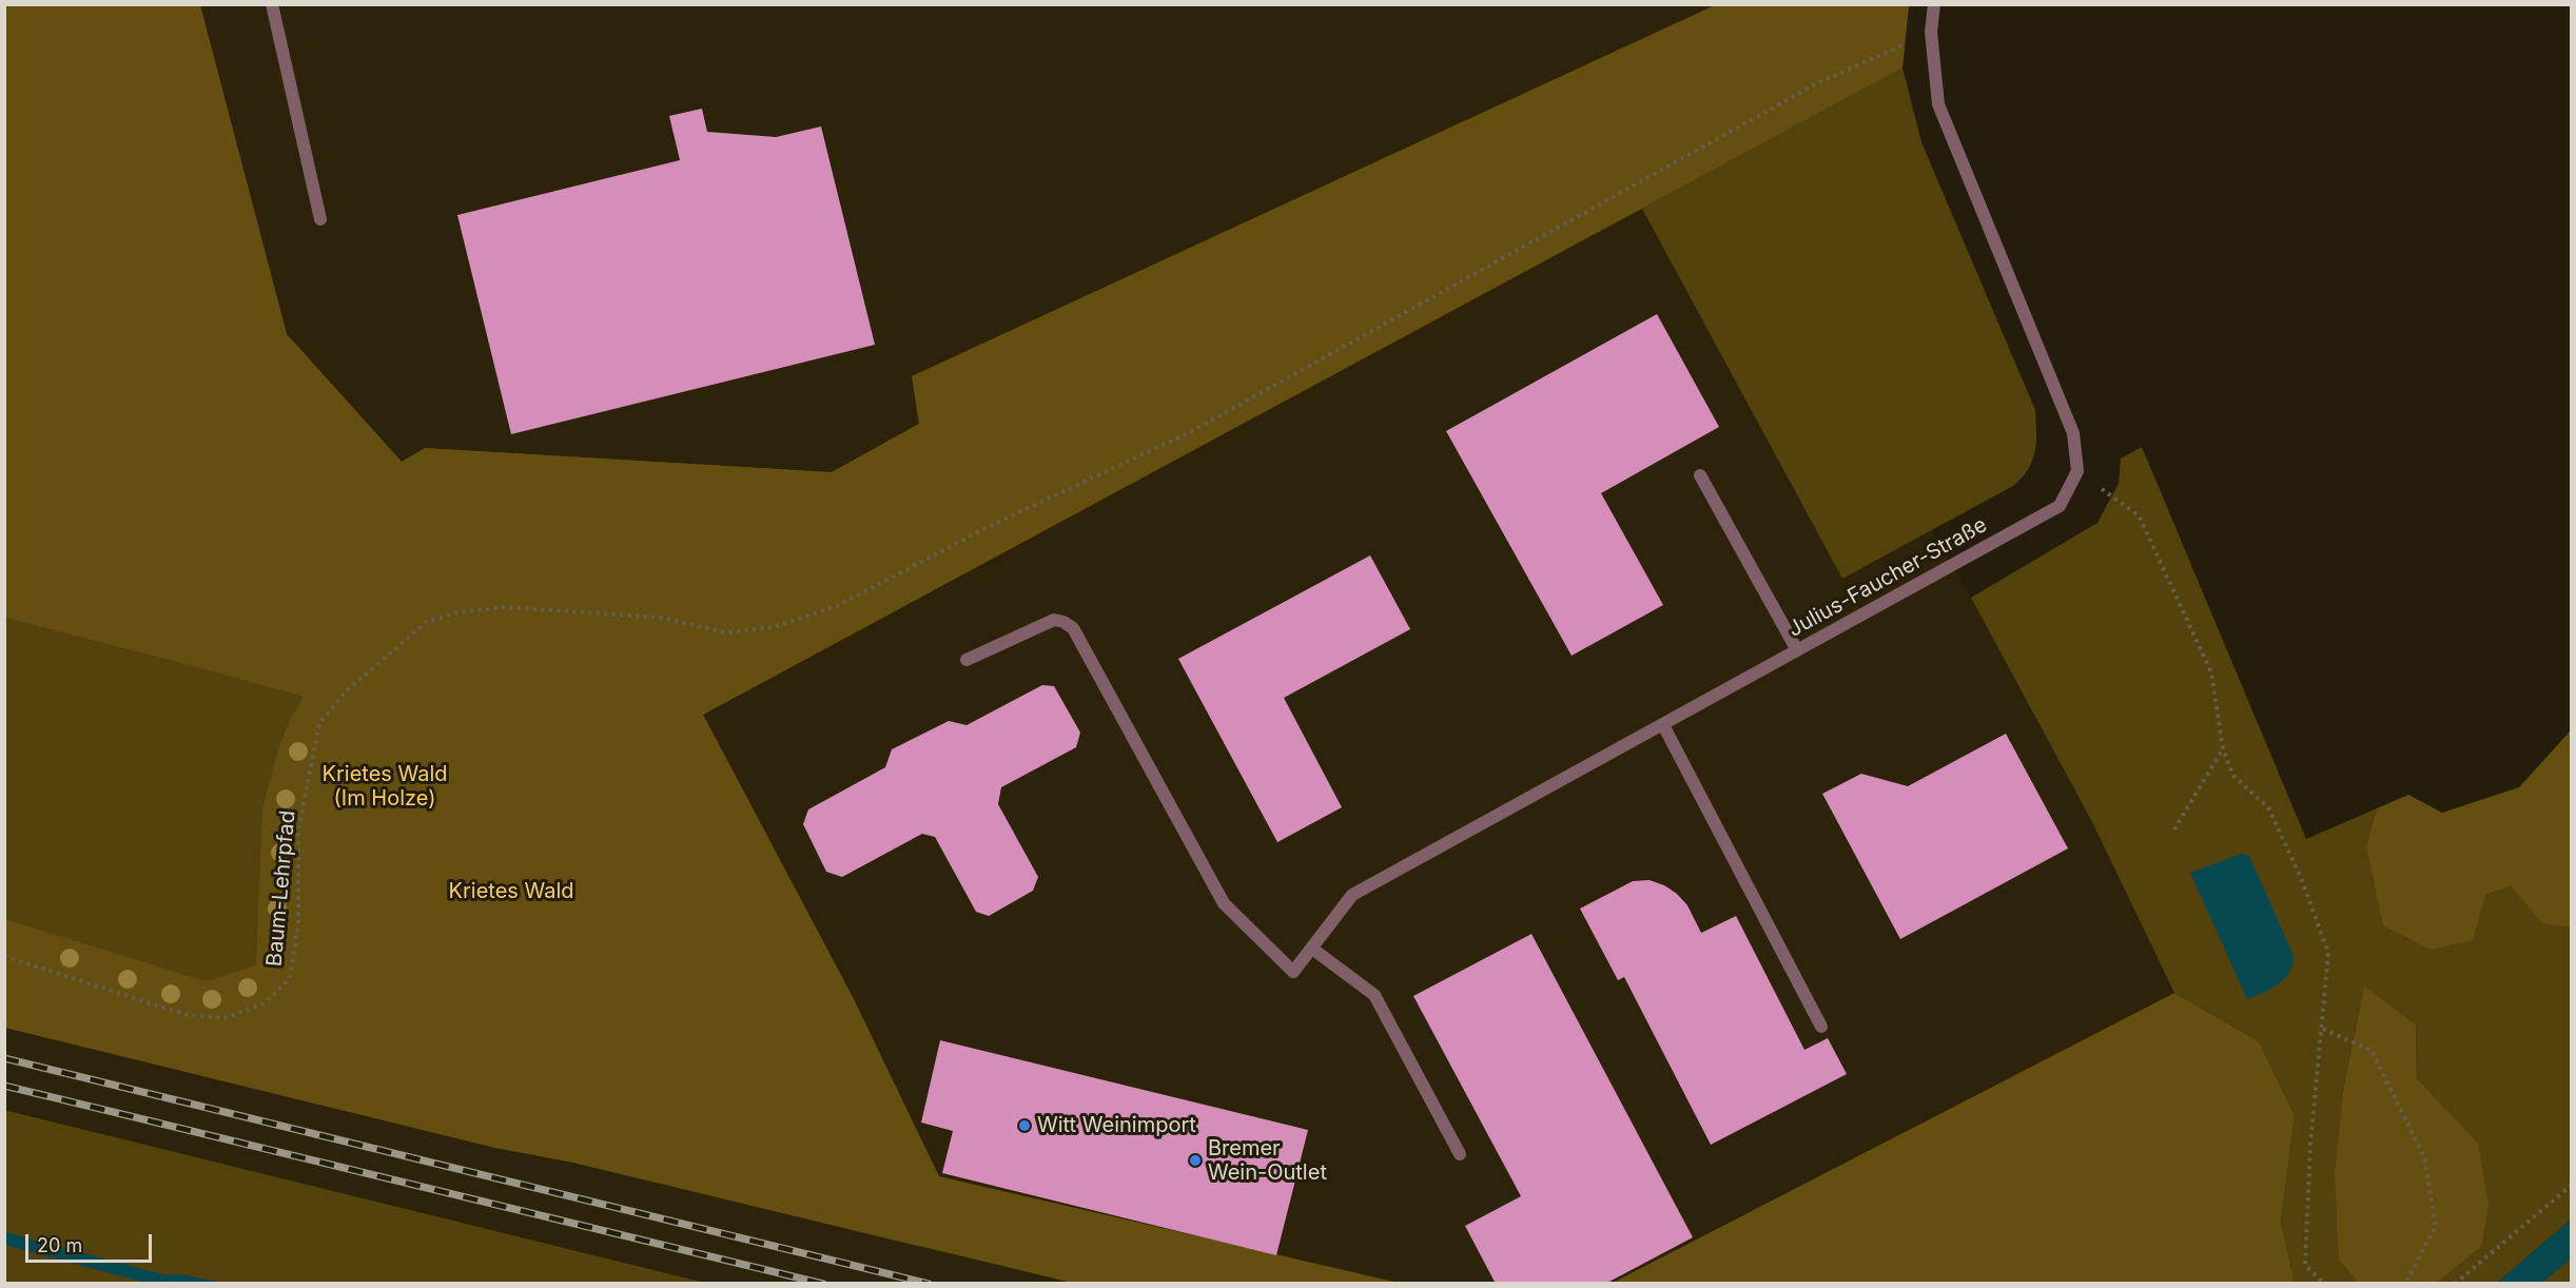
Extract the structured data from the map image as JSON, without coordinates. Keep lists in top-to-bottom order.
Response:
{
  "streets": {
    "street": ["Julius-Faucher-Straße"],
    "path": ["Baum-Lehrpfad"]
  },
  "parks": ["Krietes Wald (Im Holze)", "Krietes Wald"],
  "places": ["Witt Weinimport", "Bremer Wein-Outlet"],
  "scale_bar": "20 m"
}
